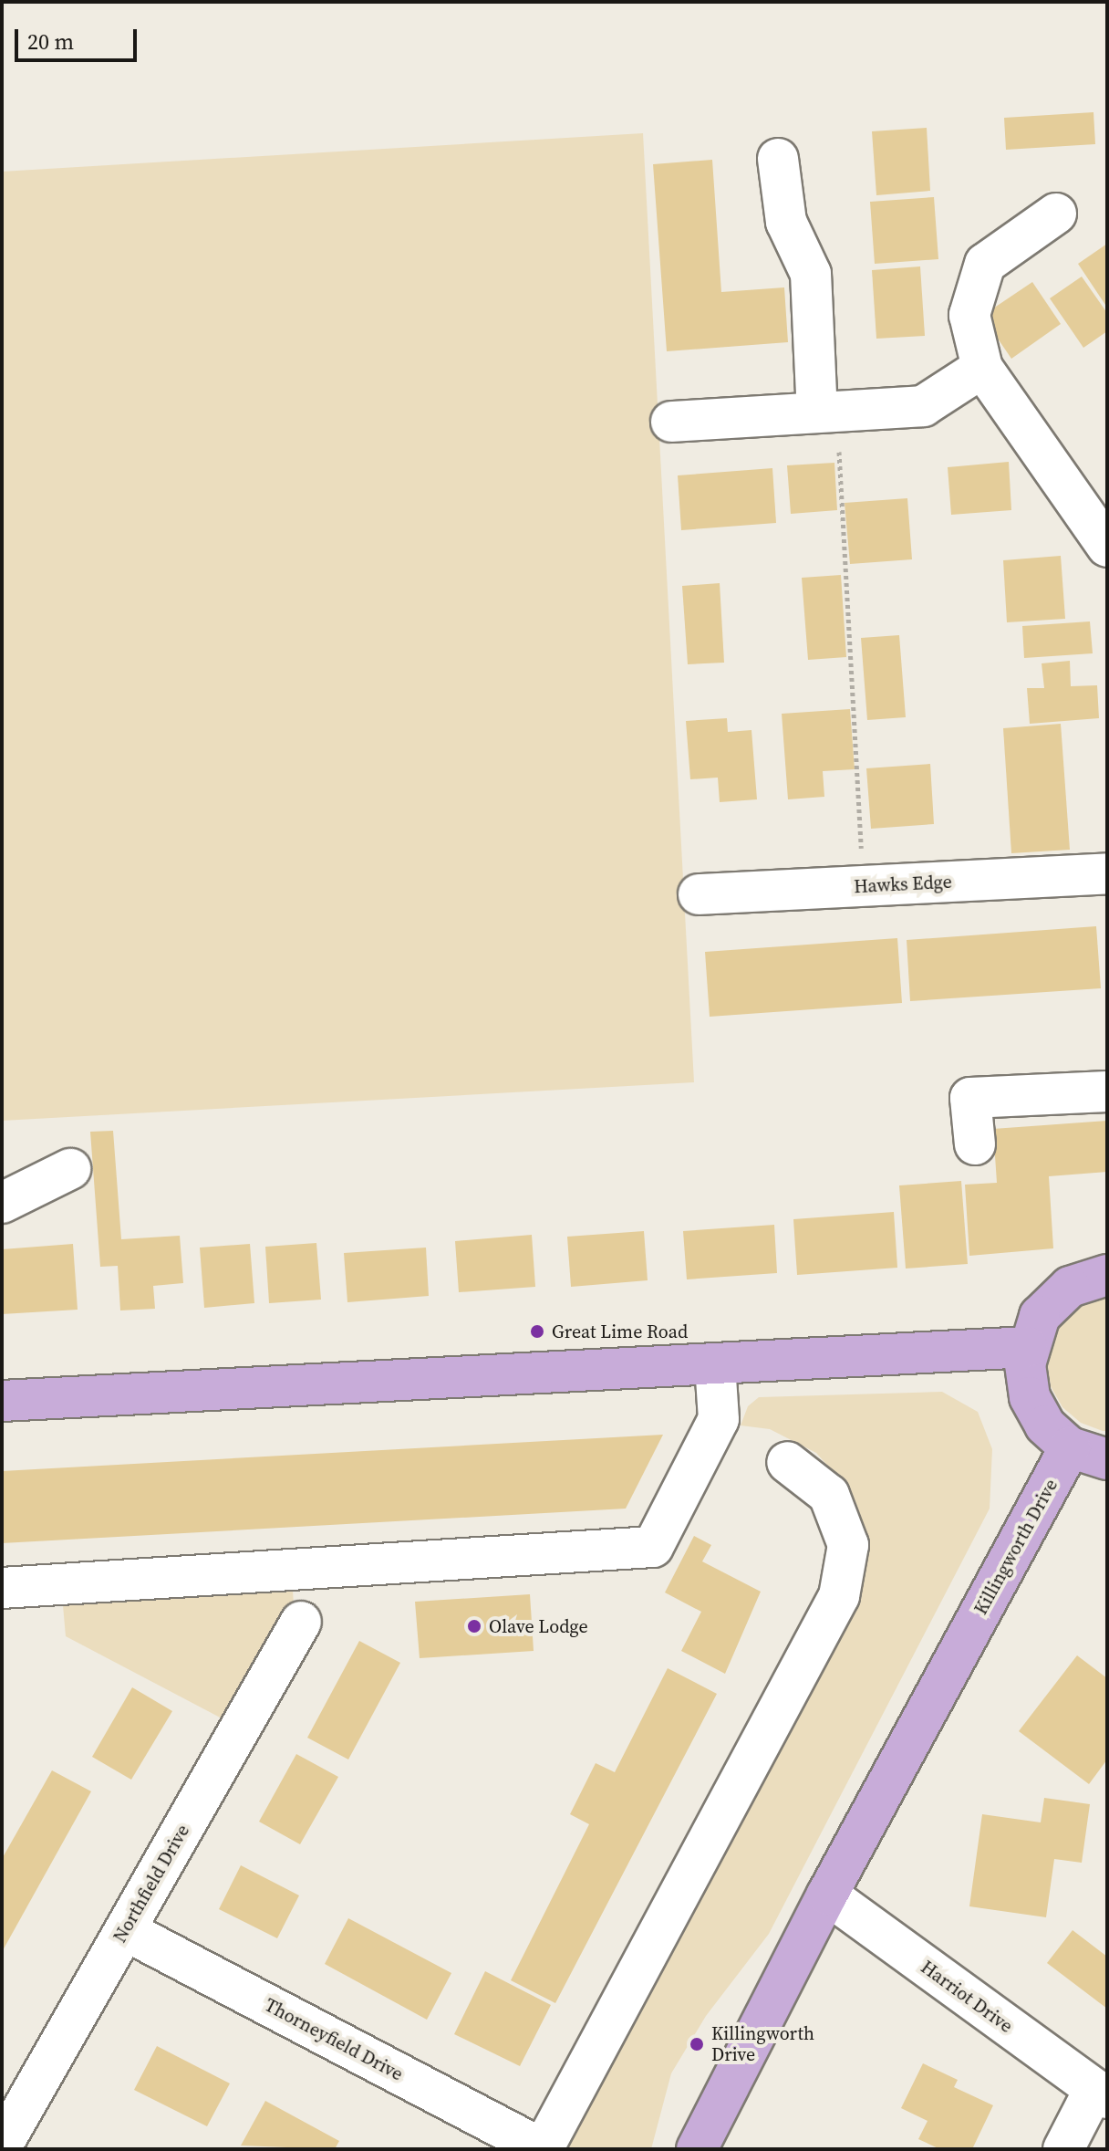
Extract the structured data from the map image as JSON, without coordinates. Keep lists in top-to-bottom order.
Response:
{
  "streets": {
    "main road": ["Killingworth Drive"],
    "street": [
      "Hawks Edge",
      "Northfield Drive",
      "Harriot Drive",
      "Thorneyfield Drive"
    ]
  },
  "crossings": [
    ["Killingworth Drive", "Harriot Drive"],
    ["Northfield Drive", "Thorneyfield Drive"]
  ],
  "places": ["Great Lime Road", "Olave Lodge", "Killingworth Drive"],
  "scale_bar": "20 m"
}
